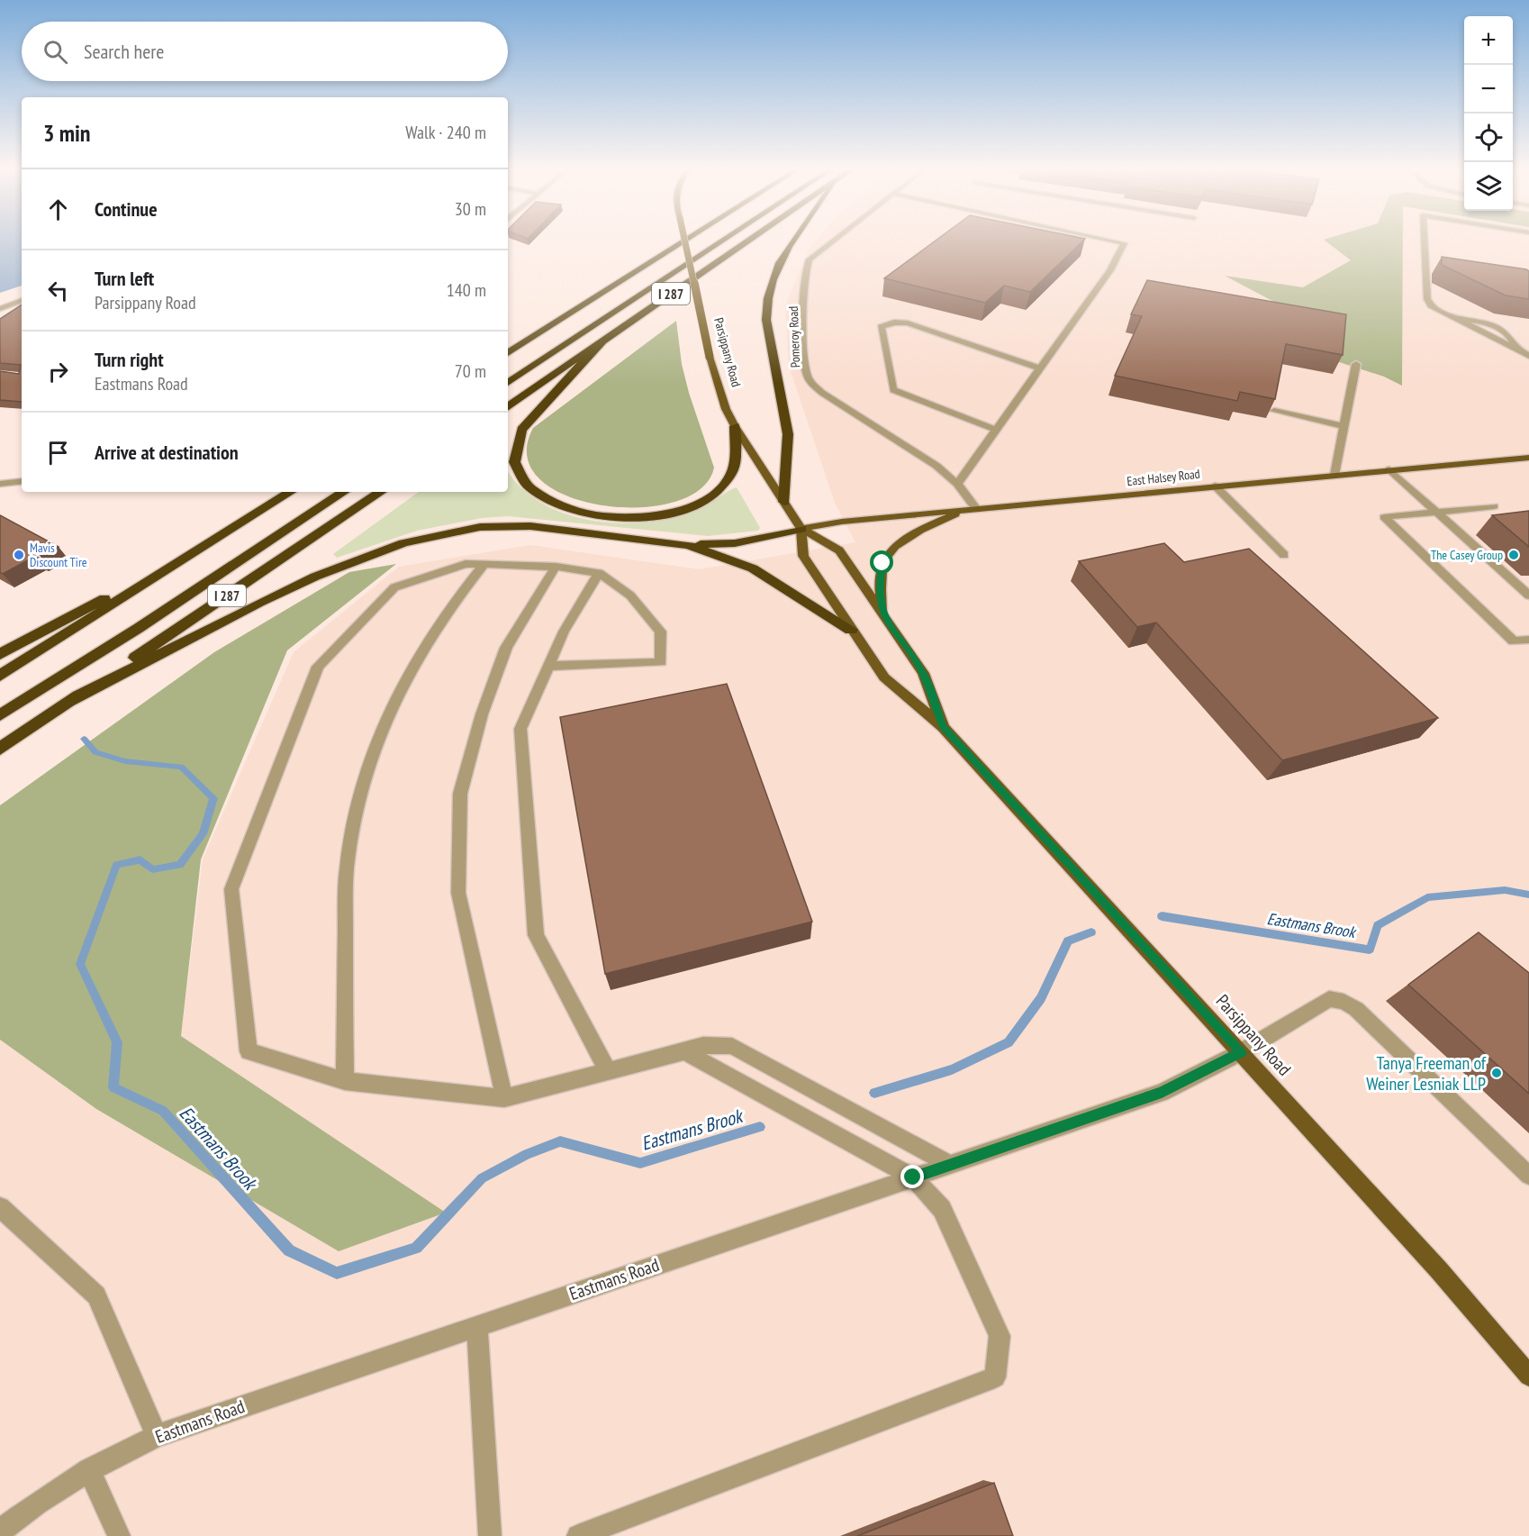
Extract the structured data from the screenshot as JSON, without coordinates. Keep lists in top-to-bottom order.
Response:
{
  "streets": {
    "highway": ["I 287"],
    "main road": ["Parsippany Road", "East Halsey Road"],
    "street": ["Pomeroy Road", "Eastmans Road"]
  },
  "crossings": [
    ["Pomeroy Road", "East Halsey Road"],
    ["Parsippany Road", "East Halsey Road"],
    ["Parsippany Road", "Eastmans Road"]
  ],
  "water": ["Eastmans Brook"],
  "places": ["Mavis Discount Tire", "The Casey Group", "Tanya Freeman of Weiner Lesniak LLP"],
  "page": {
    "map_buttons": ["+", "−"],
    "search": "Search here",
    "heading": ["3 min", "Walk · 240 m"],
    "list": [
      ["Continue", "30 m"],
      ["Turn left", "Parsippany Road", "140 m"],
      ["Turn right", "Eastmans Road", "70 m"],
      "Arrive at destination"
    ]
  }
}
